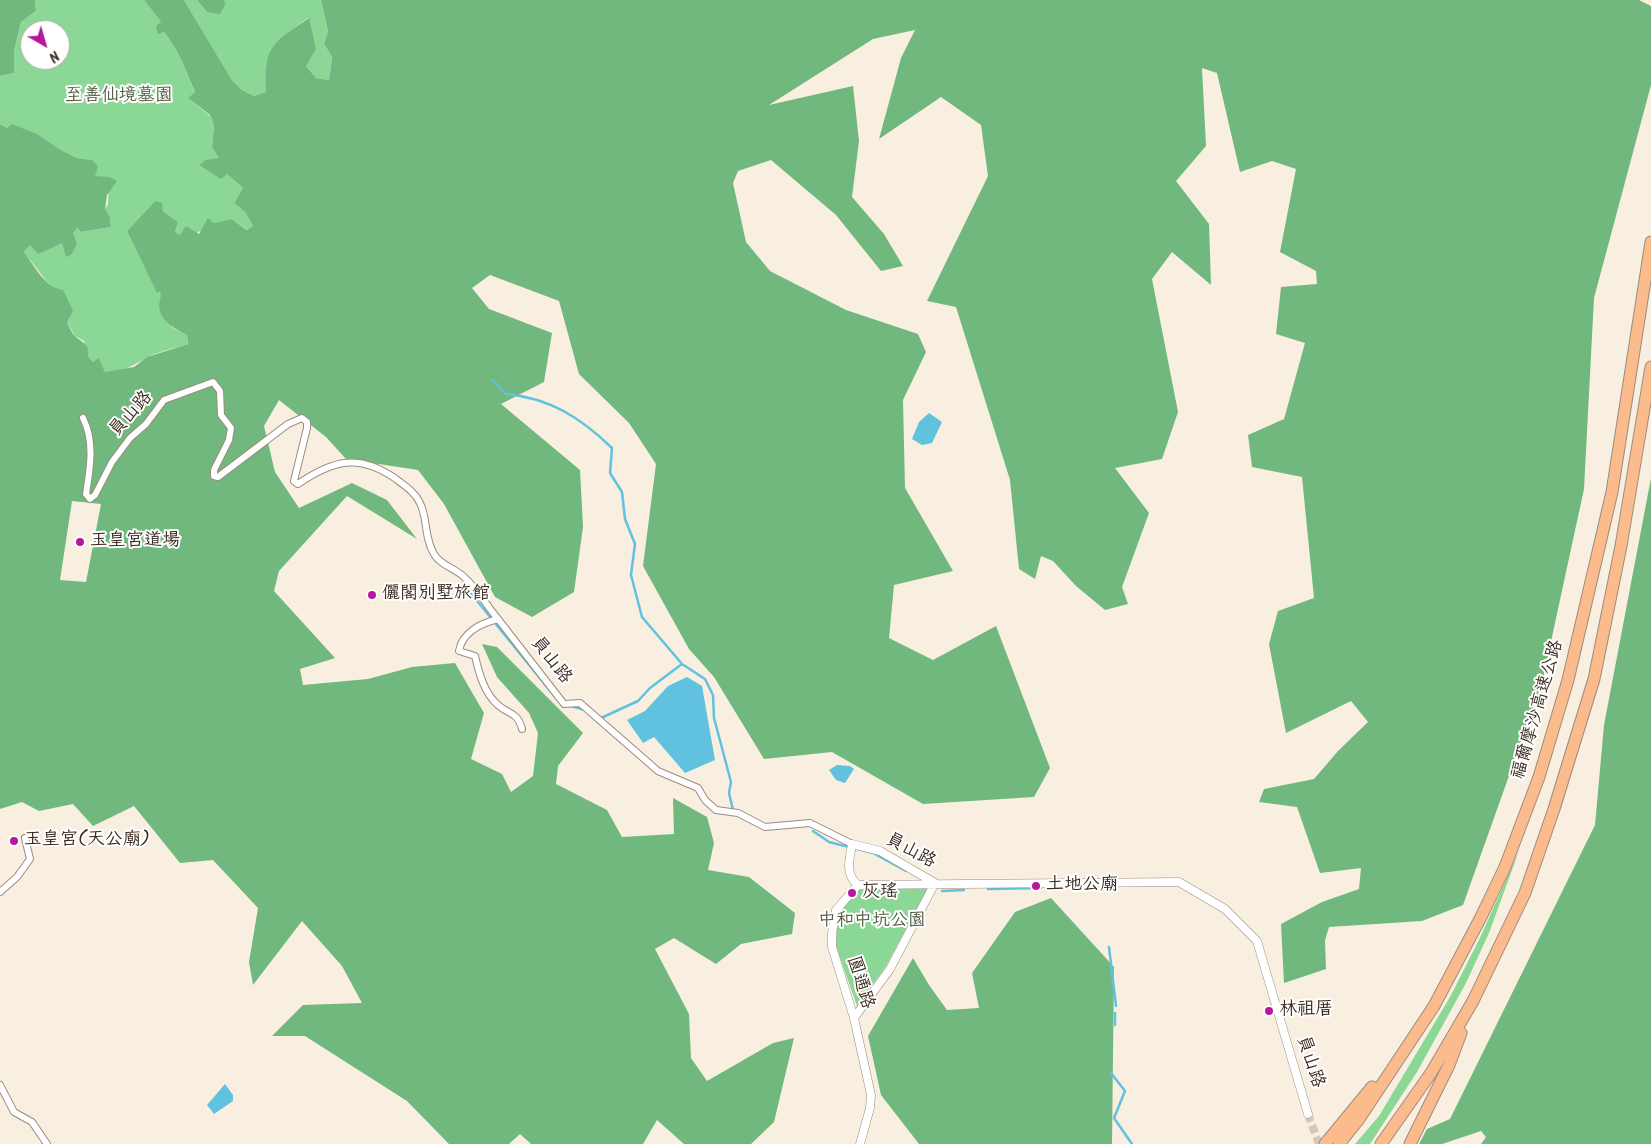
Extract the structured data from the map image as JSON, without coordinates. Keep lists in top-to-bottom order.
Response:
{
  "streets": {
    "highway": ["福爾摩沙高速公路"],
    "street": ["員山路", "圓通路"]
  },
  "parks": ["至善仙境墓園", "中和中坑公園"],
  "places": [
    "玉皇宮道場",
    "儷閣別墅旅館",
    "玉皇宮(天公廟)",
    "土地公廟",
    "灰瑤",
    "林祖厝"
  ],
  "north": "bottom right"
}
